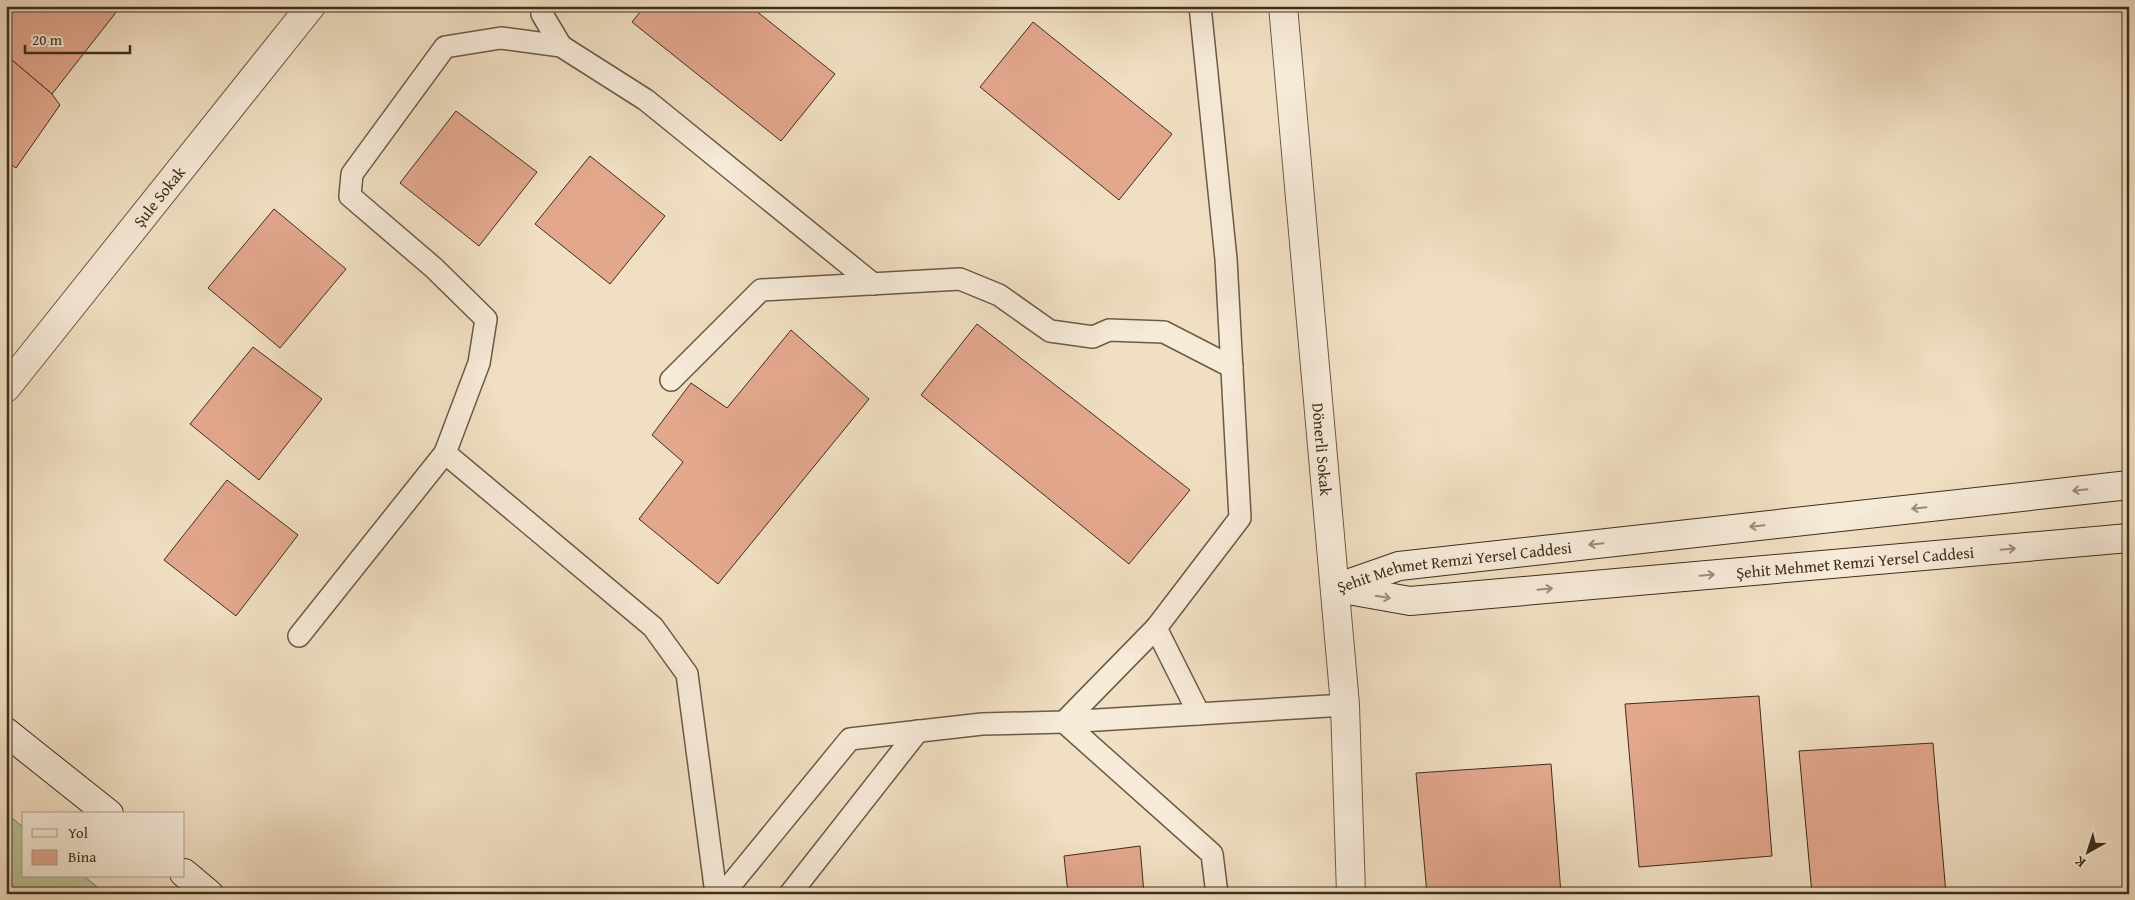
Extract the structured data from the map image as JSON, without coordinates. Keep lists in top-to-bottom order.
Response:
{
  "streets": {
    "main road": ["Şule Sokak", "Dönerli Sokak", "Şehit Mehmet Remzi Yersel Caddesi"]
  },
  "crossings": [
    ["Dönerli Sokak", "Şehit Mehmet Remzi Yersel Caddesi"]
  ],
  "legend": ["Yol", "Bina"],
  "scale_bar": "20 m",
  "north": "bottom left"
}
